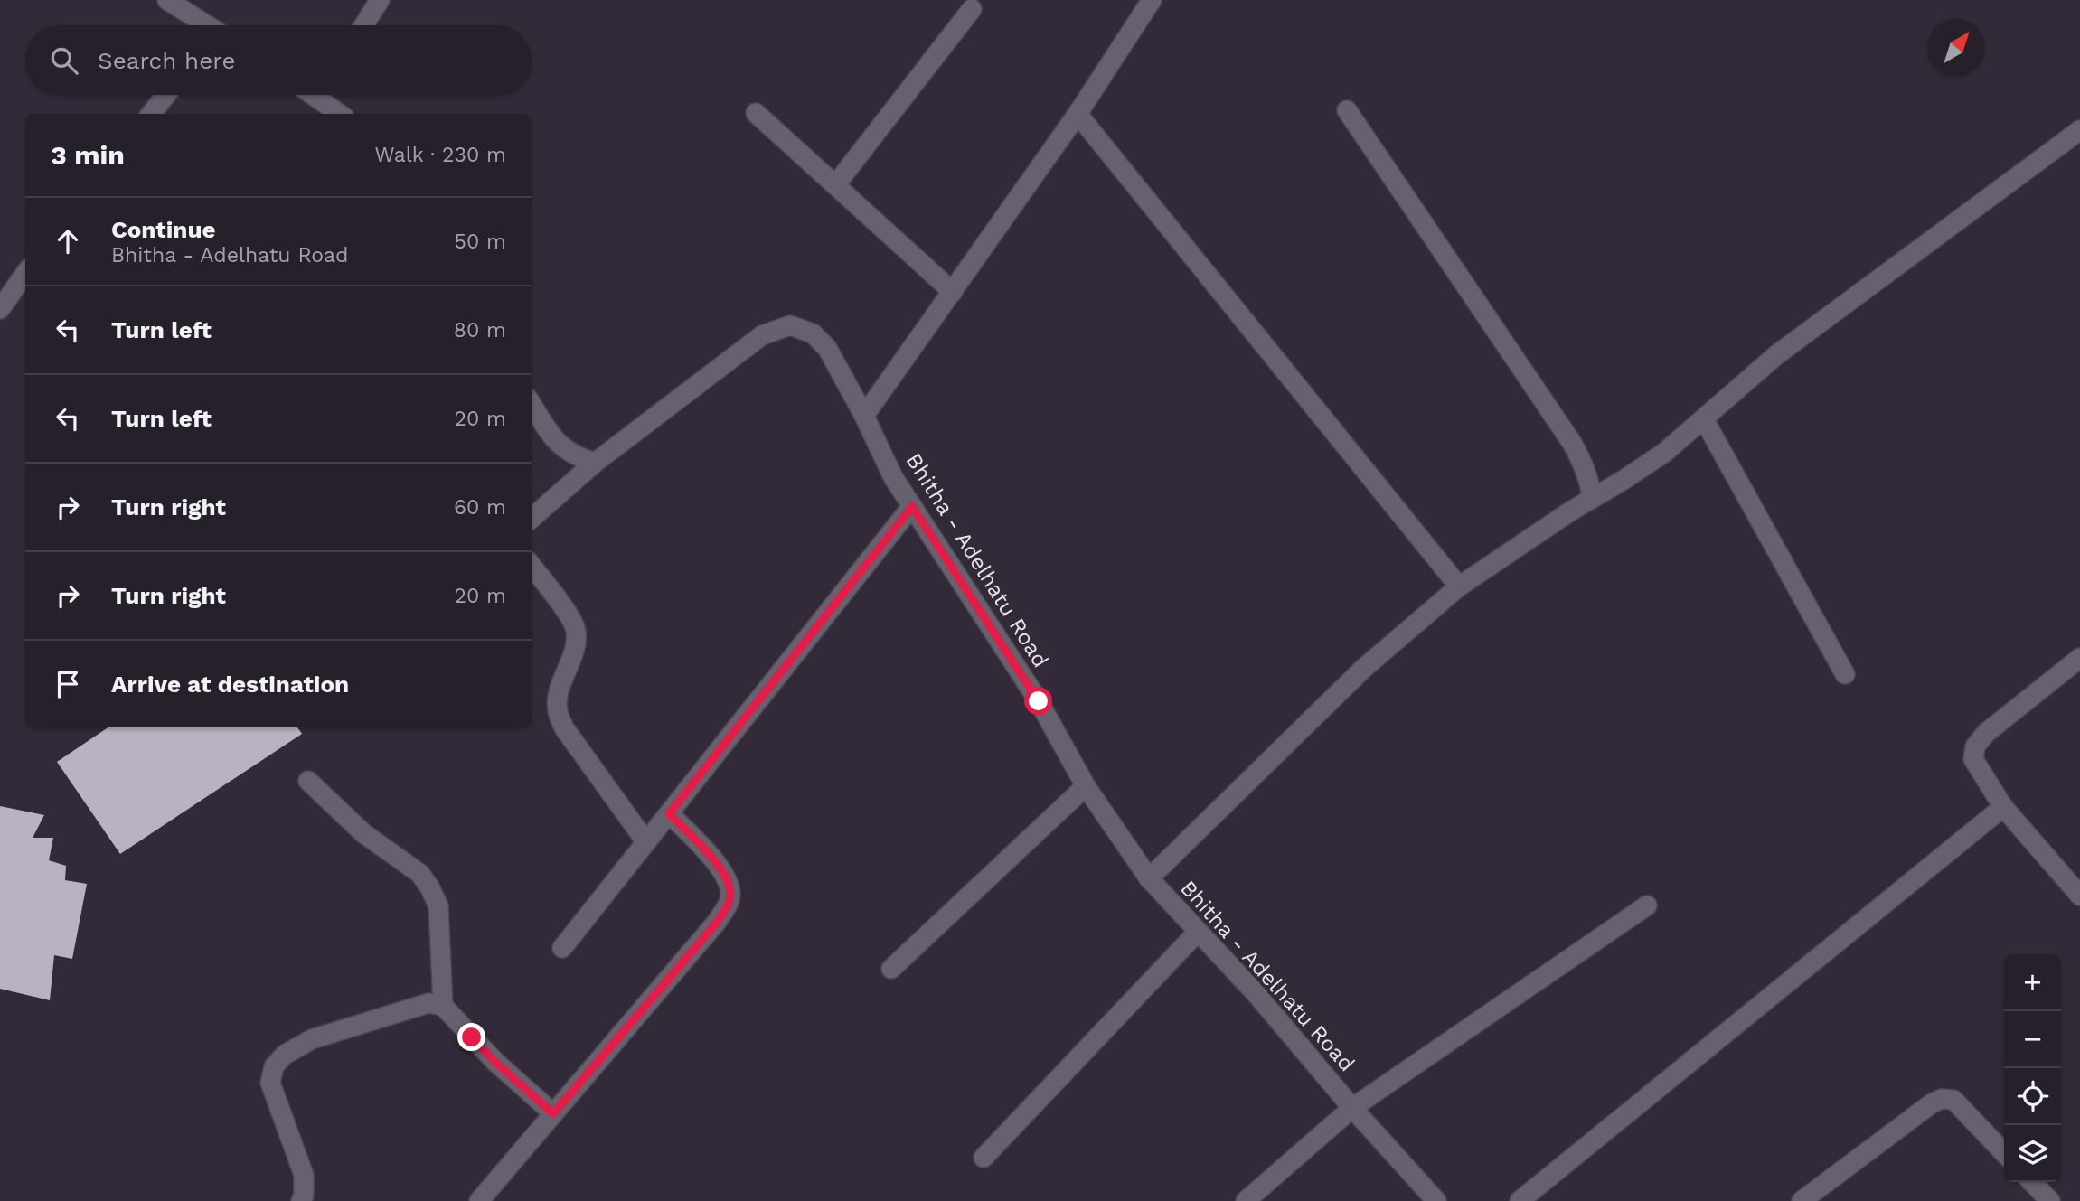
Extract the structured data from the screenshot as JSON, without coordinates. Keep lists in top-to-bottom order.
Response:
{
  "streets": {
    "street": ["Bhitha - Adelhatu Road"]
  },
  "north": "top right",
  "page": {
    "search": "Search here",
    "heading": ["3 min", "Walk · 230 m"],
    "list": [
      ["Continue", "Bhitha - Adelhatu Road", "50 m"],
      ["Turn left", "80 m"],
      ["Turn left", "20 m"],
      ["Turn right", "60 m"],
      ["Turn right", "20 m"],
      "Arrive at destination"
    ],
    "map_buttons": ["+", "−"]
  }
}
